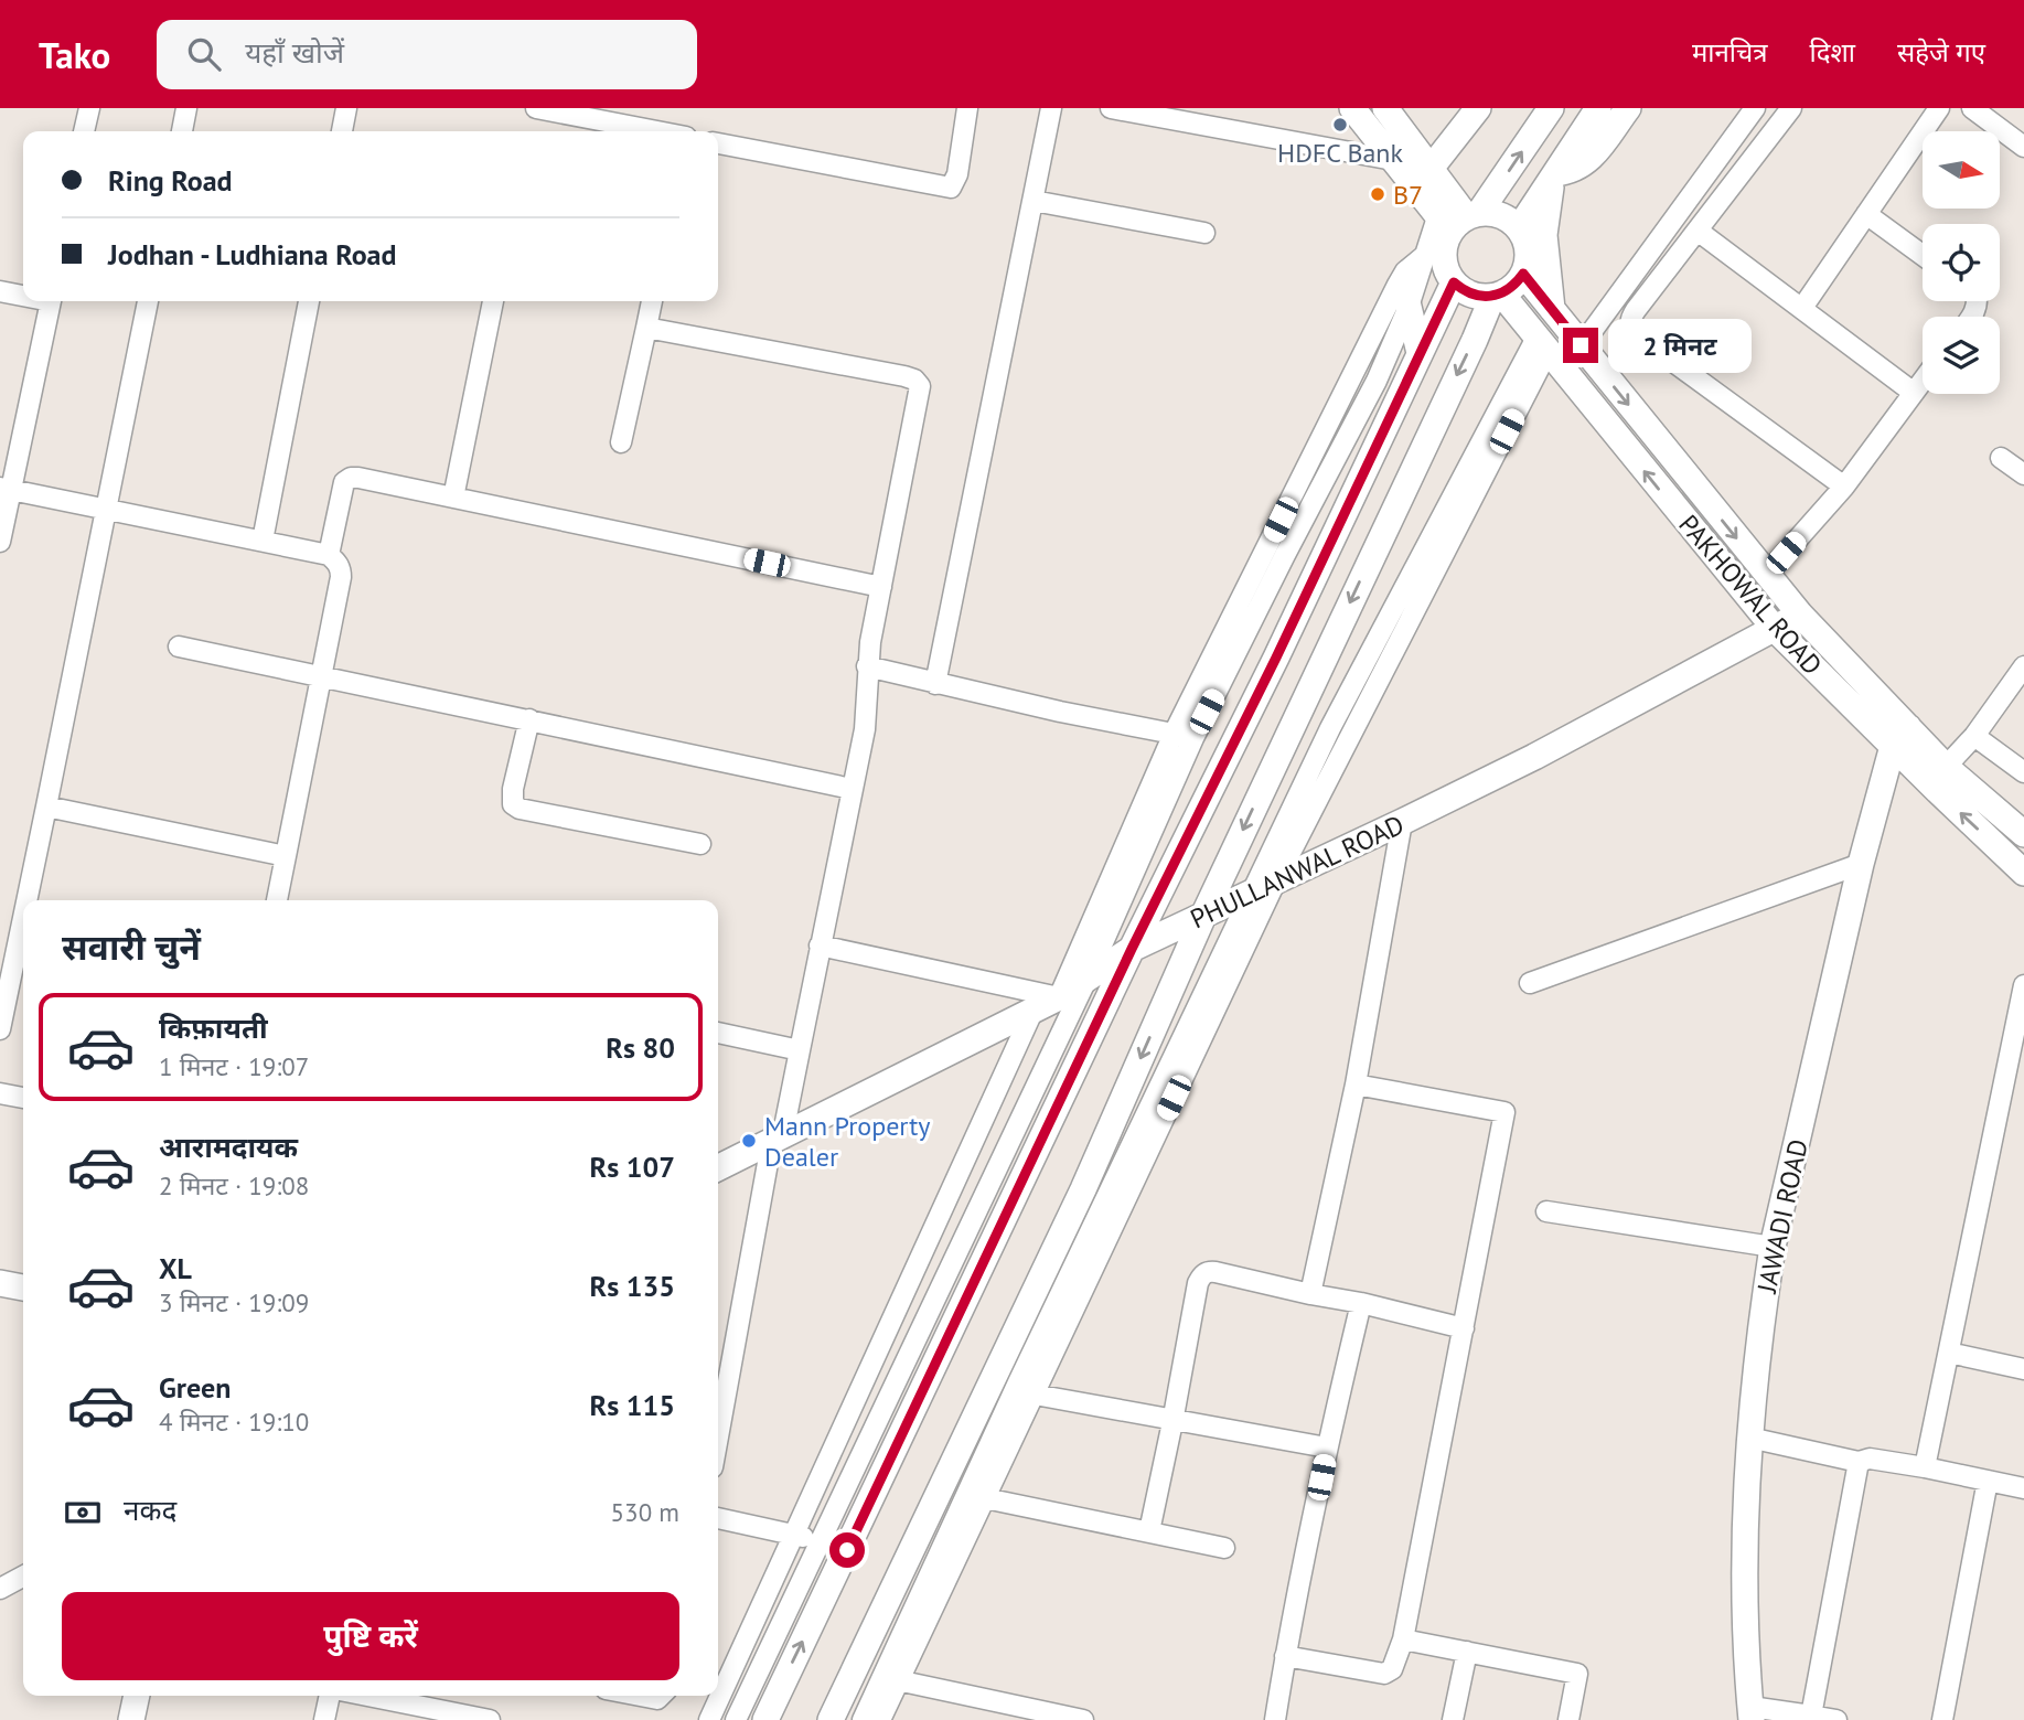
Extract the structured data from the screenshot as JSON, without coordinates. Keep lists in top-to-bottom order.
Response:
{
  "streets": {
    "street": ["PAKHOWAL ROAD", "PHULLANWAL ROAD", "JAWADI ROAD"]
  },
  "crossings": [
    ["PAKHOWAL ROAD", "PHULLANWAL ROAD"],
    ["PAKHOWAL ROAD", "JAWADI ROAD"]
  ],
  "places": ["HDFC Bank", "B7", "Mann Property Dealer"],
  "north": "right",
  "page": {
    "header": "Tako",
    "search": "यहाँ खोजें",
    "nav": ["मानचित्र", "दिशा", "सहेजे गए"],
    "banner": ["Ring Road", "Jodhan - Ludhiana Road"],
    "bubble": "2 मिनट",
    "heading": "सवारी चुनें",
    "list": [
      {
        "name": "किफ़ायती",
        "note": "1 मिनट · 19:07",
        "value": "Rs 80"
      },
      {
        "name": "आरामदायक",
        "note": "2 मिनट · 19:08",
        "value": "Rs 107"
      },
      {
        "name": "XL",
        "note": "3 मिनट · 19:09",
        "value": "Rs 135"
      },
      {
        "name": "Green",
        "note": "4 मिनट · 19:10",
        "value": "Rs 115"
      }
    ],
    "pay": ["नकद", "530 m"],
    "buttons": "पुष्टि करें"
  }
}
